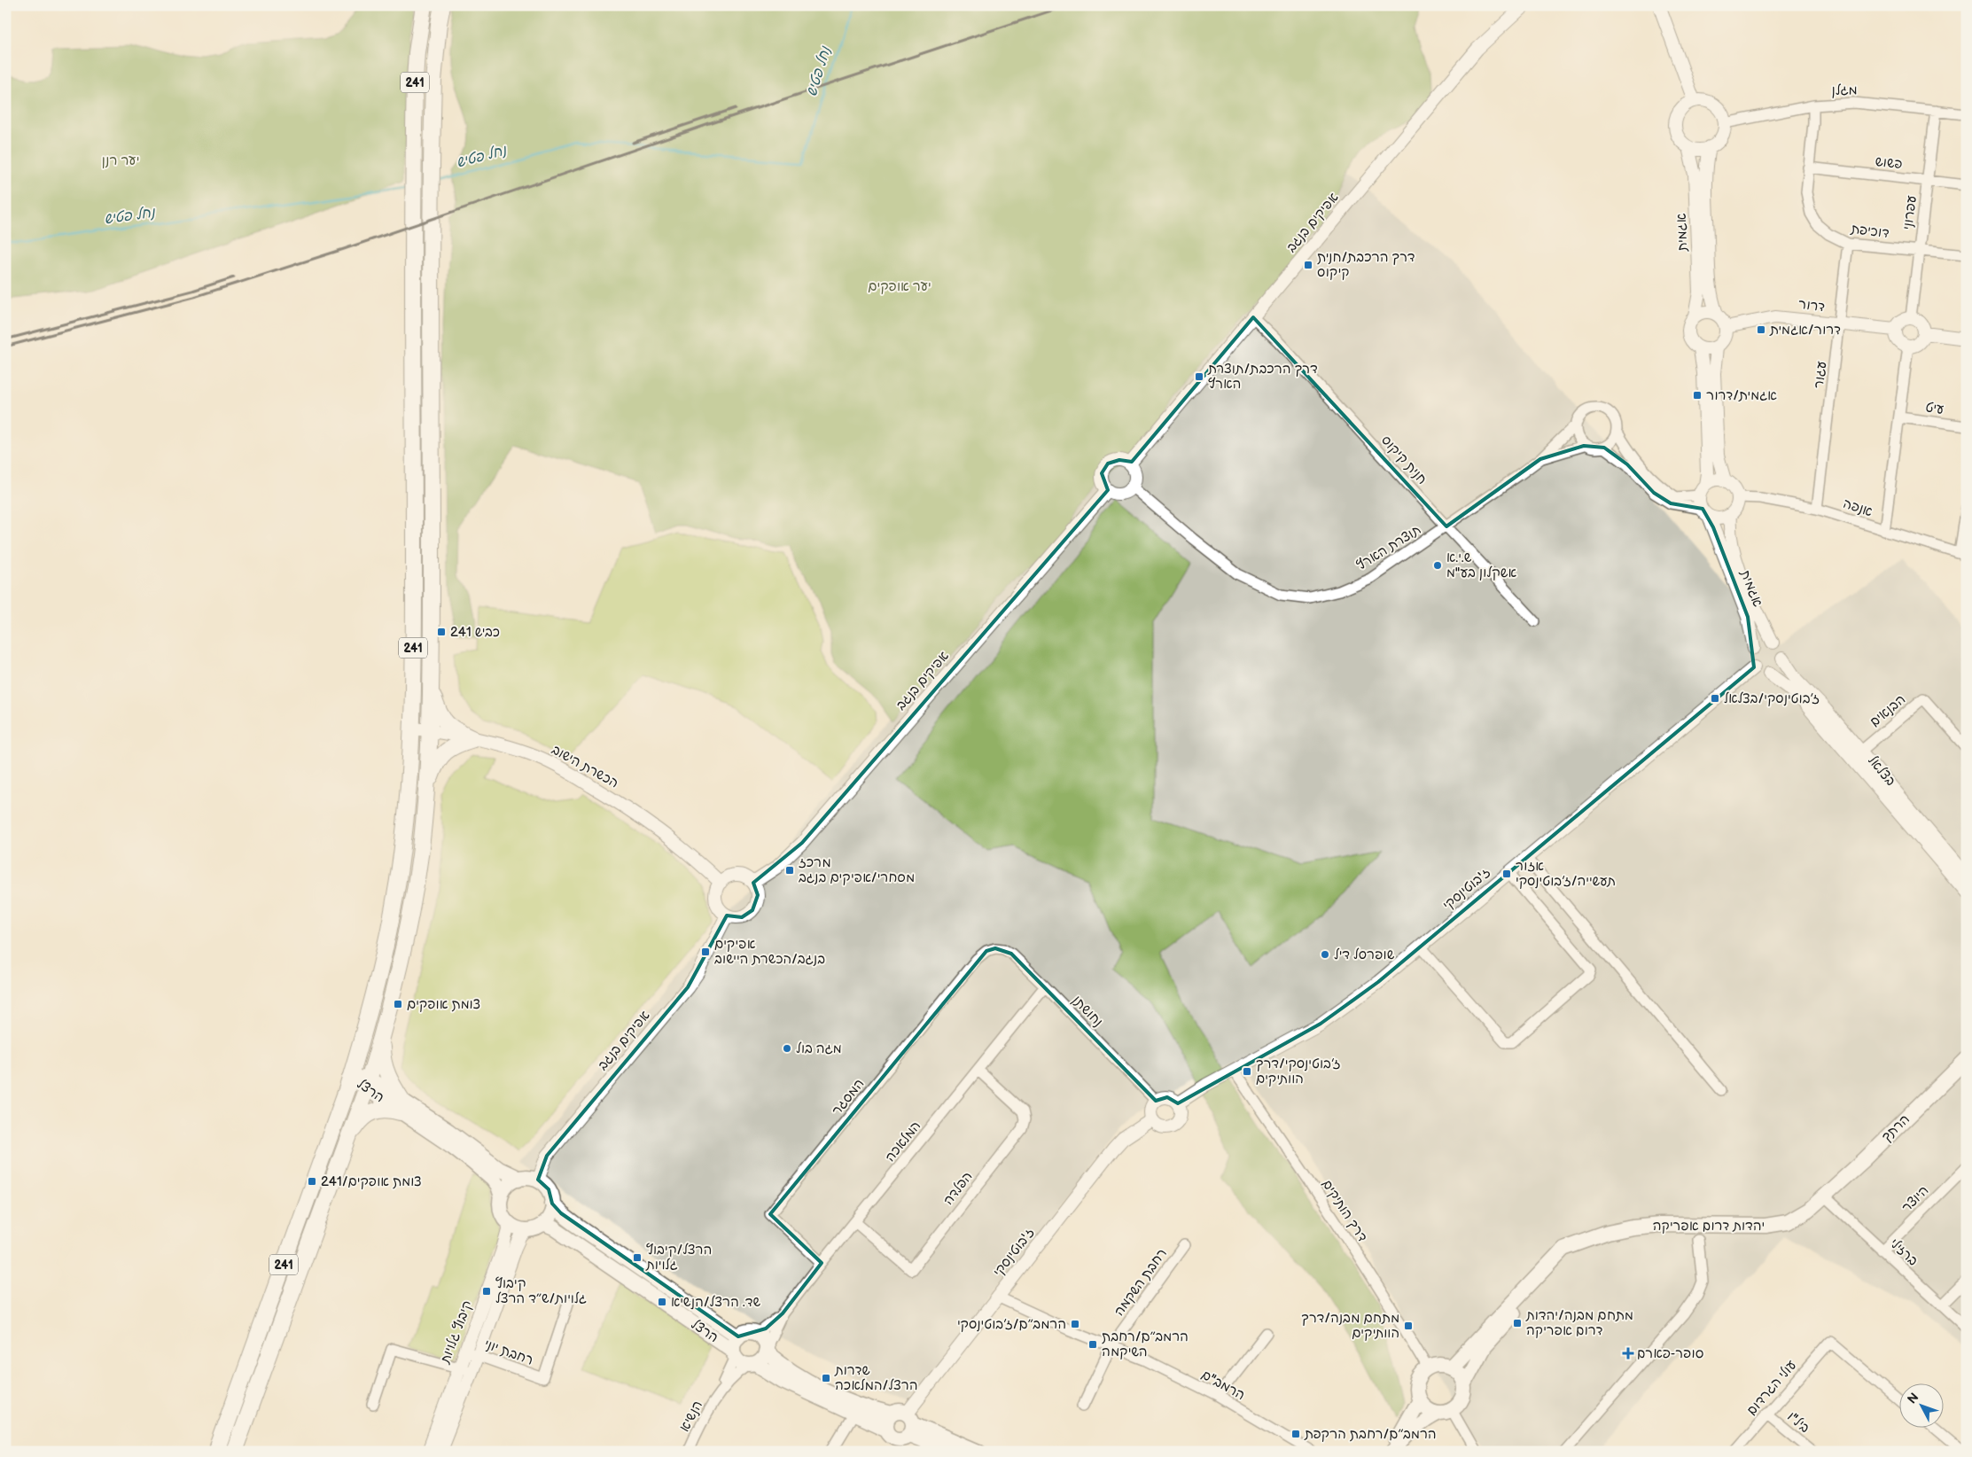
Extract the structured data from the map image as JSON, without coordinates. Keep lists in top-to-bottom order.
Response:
{
  "streets": {
    "main road": [
      "241",
      "הרצל",
      "הרתך",
      "יהדות דרום אפריקה"
    ],
    "street": [
      "מגלן",
      "פשוש",
      "עפרוני",
      "אפיקים בנגב",
      "דוכיפת",
      "אגמית",
      "דרור",
      "עגור",
      "עיט",
      "חנית קיקוס",
      "אנפה",
      "תוצרת הארץ",
      "הבנאים",
      "הכשרת הישוב",
      "בצלאל",
      "ז'בוטינסקי",
      "נחושתן",
      "המסגר",
      "המלאכה",
      "הפלדה",
      "היוצר",
      "דרך הותיקים",
      "ברזילי",
      "רחבת השקמה",
      "קיבוץ גלויות",
      "רחבת יוני",
      "הרמב\"ם",
      "עולי הגרדום",
      "הנשיא",
      "ביל\"ו"
    ]
  },
  "crossings": [
    ["241", "הכשרת הישוב"],
    ["241", "הרצל"],
    ["מגלן", "עפרוני"],
    ["מגלן", "דוכיפת"],
    ["מגלן", "אגמית"],
    ["פשוש", "עפרוני"],
    ["פשוש", "דוכיפת"],
    ["עפרוני", "דוכיפת"],
    ["עפרוני", "דרור"],
    ["אפיקים בנגב", "חנית קיקוס"],
    ["אפיקים בנגב", "תוצרת הארץ"],
    ["אפיקים בנגב", "הכשרת הישוב"],
    ["אפיקים בנגב", "הרצל"],
    ["אפיקים בנגב", "קיבוץ גלויות"],
    ["דוכיפת", "עגור"],
    ["אגמית", "דרור"],
    ["אגמית", "אנפה"],
    ["אגמית", "בצלאל"],
    ["אגמית", "ז'בוטינסקי"],
    ["דרור", "עגור"],
    ["עגור", "אנפה"],
    ["חנית קיקוס", "תוצרת הארץ"],
    ["הבנאים", "בצלאל"],
    ["בצלאל", "ז'בוטינסקי"],
    ["ז'בוטינסקי", "נחושתן"],
    ["ז'בוטינסקי", "דרך הותיקים"],
    ["ז'בוטינסקי", "הרמב\"ם"],
    ["נחושתן", "המסגר"],
    ["נחושתן", "המלאכה"],
    ["הרצל", "המלאכה"],
    ["הרצל", "קיבוץ גלויות"],
    ["הרצל", "הנשיא"],
    ["המסגר", "המלאכה"],
    ["הרתך", "יהדות דרום אפריקה"],
    ["הרתך", "ברזילי"],
    ["המלאכה", "הפלדה"],
    ["המלאכה", "הנשיא"],
    ["היוצר", "ברזילי"],
    ["דרך הותיקים", "יהדות דרום אפריקה"],
    ["יהדות דרום אפריקה", "ברזילי"],
    ["רחבת השקמה", "הרמב\"ם"],
    ["קיבוץ גלויות", "רחבת יוני"],
    ["עולי הגרדום", "ביל\"ו"]
  ],
  "water": ["נחל פטיש"],
  "parks": ["יער רנן", "יער אופקים"],
  "places": {
    "transit": [
      "דרך הרכבת/חנית קיקוס",
      "דרור/אגמית",
      "דרך הרכבת/תוצרת הארץ",
      "אגמית/דרור",
      "כביש 241",
      "ז׳בוטינסקי/בצלאל",
      "מרכז מסחרי/אפיקים בנגב",
      "אזור תעשייה/ז׳בוטינסקי",
      "אפיקים בנגב/הכשרת היישוב",
      "צומת אופקים",
      "ז׳בוטינסקי/דרך הוותיקים",
      "צומת אופקים/241",
      "הרצל/קיבוץ גלויות",
      "קיבוץ גלויות/ש״ד הרצל",
      "שד. הרצל/הנשיא",
      "מתחם מבנה/יהדות דרום אפריקה",
      "הרמב״ם/ז׳בוטינסקי",
      "מתחם מבנה/דרך הוותיקים",
      "הרמב״ם/רחבת השיקמה",
      "שדרות הרצל/המלאכה",
      "הרמב״ם/רחבת הרקפת"
    ],
    "other": ["ש.י.א אשקלון בע\"מ", "שופרסל דיל", "מגה בול"],
    "health": ["סופר-פארם"]
  },
  "north": "top left"
}
